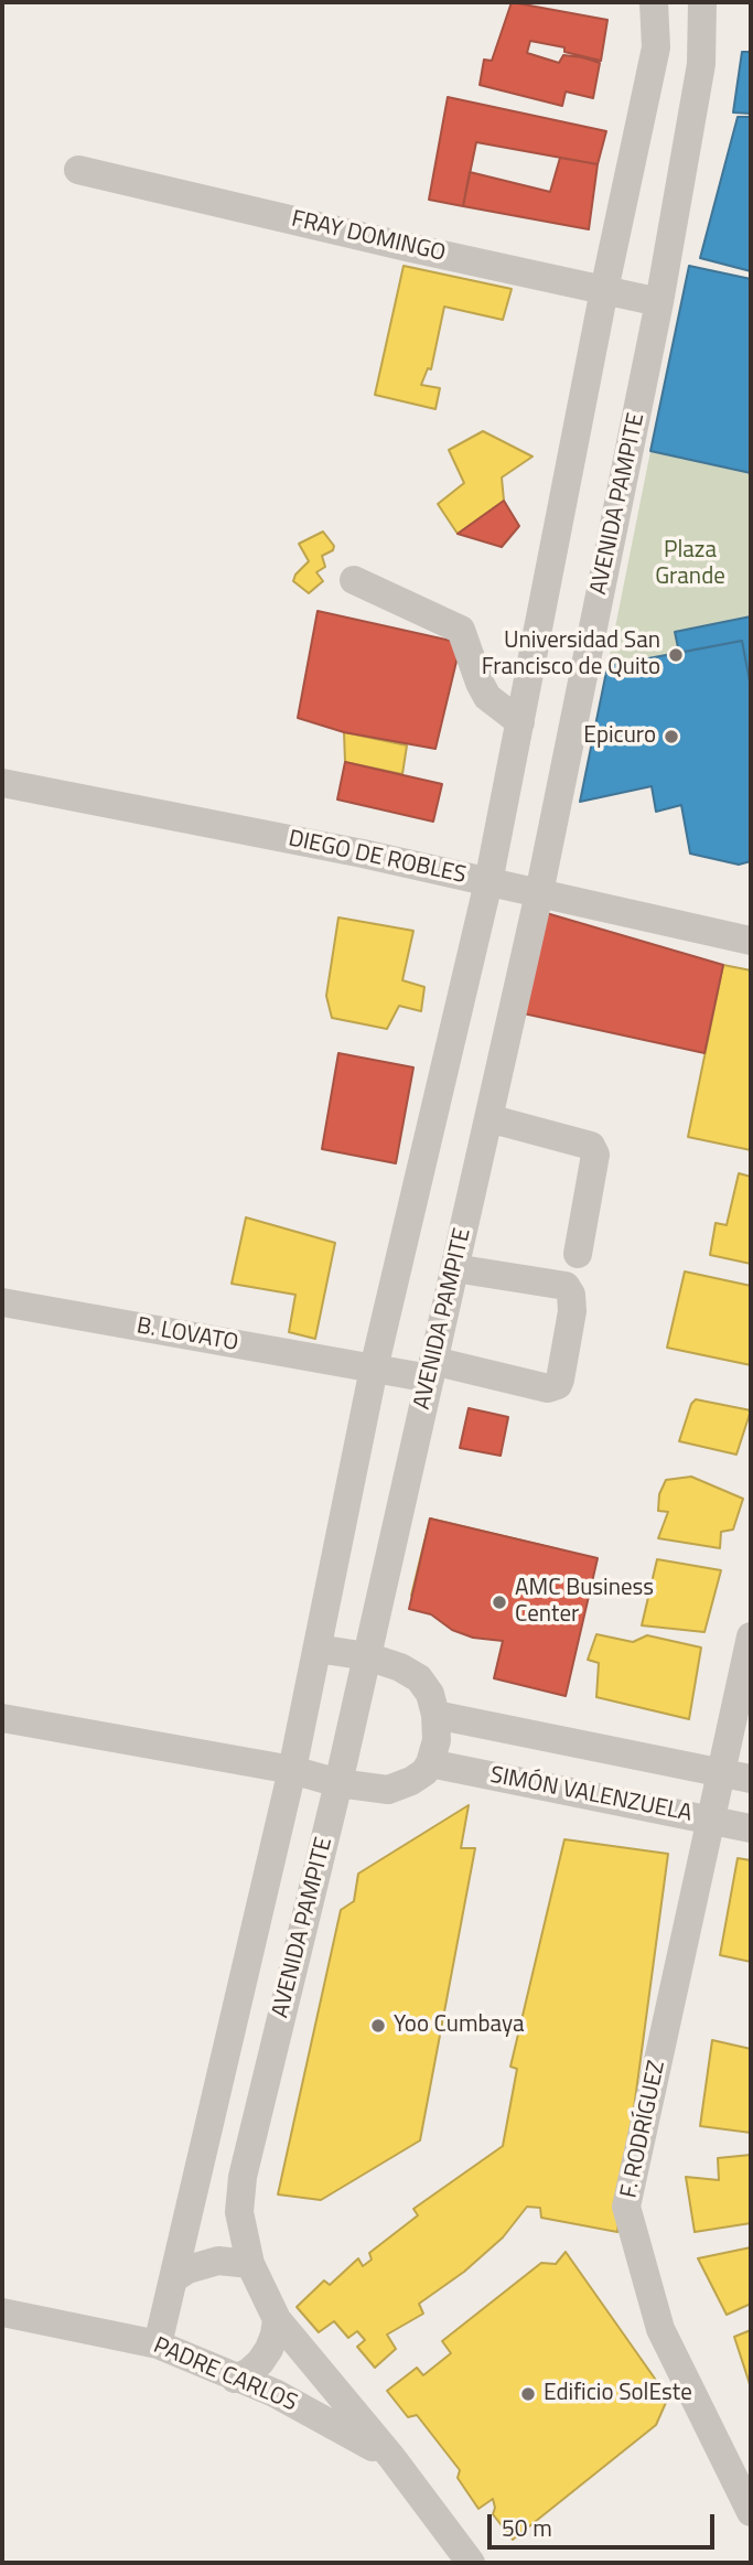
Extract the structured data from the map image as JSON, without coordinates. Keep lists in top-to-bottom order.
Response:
{
  "streets": {
    "street": [
      "FRAY DOMINGO",
      "AVENIDA PAMPITE",
      "DIEGO DE ROBLES",
      "B. LOVATO",
      "SIMÓN VALENZUELA",
      "F. RODRÍGUEZ",
      "PADRE CARLOS"
    ]
  },
  "crossings": [
    ["FRAY DOMINGO", "AVENIDA PAMPITE"],
    ["AVENIDA PAMPITE", "DIEGO DE ROBLES"],
    ["AVENIDA PAMPITE", "B. LOVATO"],
    ["AVENIDA PAMPITE", "PADRE CARLOS"],
    ["SIMÓN VALENZUELA", "F. RODRÍGUEZ"]
  ],
  "parks": ["Plaza Grande"],
  "places": [
    "Universidad San Francisco de Quito",
    "Epicuro",
    "AMC Business Center",
    "Yoo Cumbaya",
    "Edificio SolEste"
  ],
  "scale_bar": "50 m"
}
